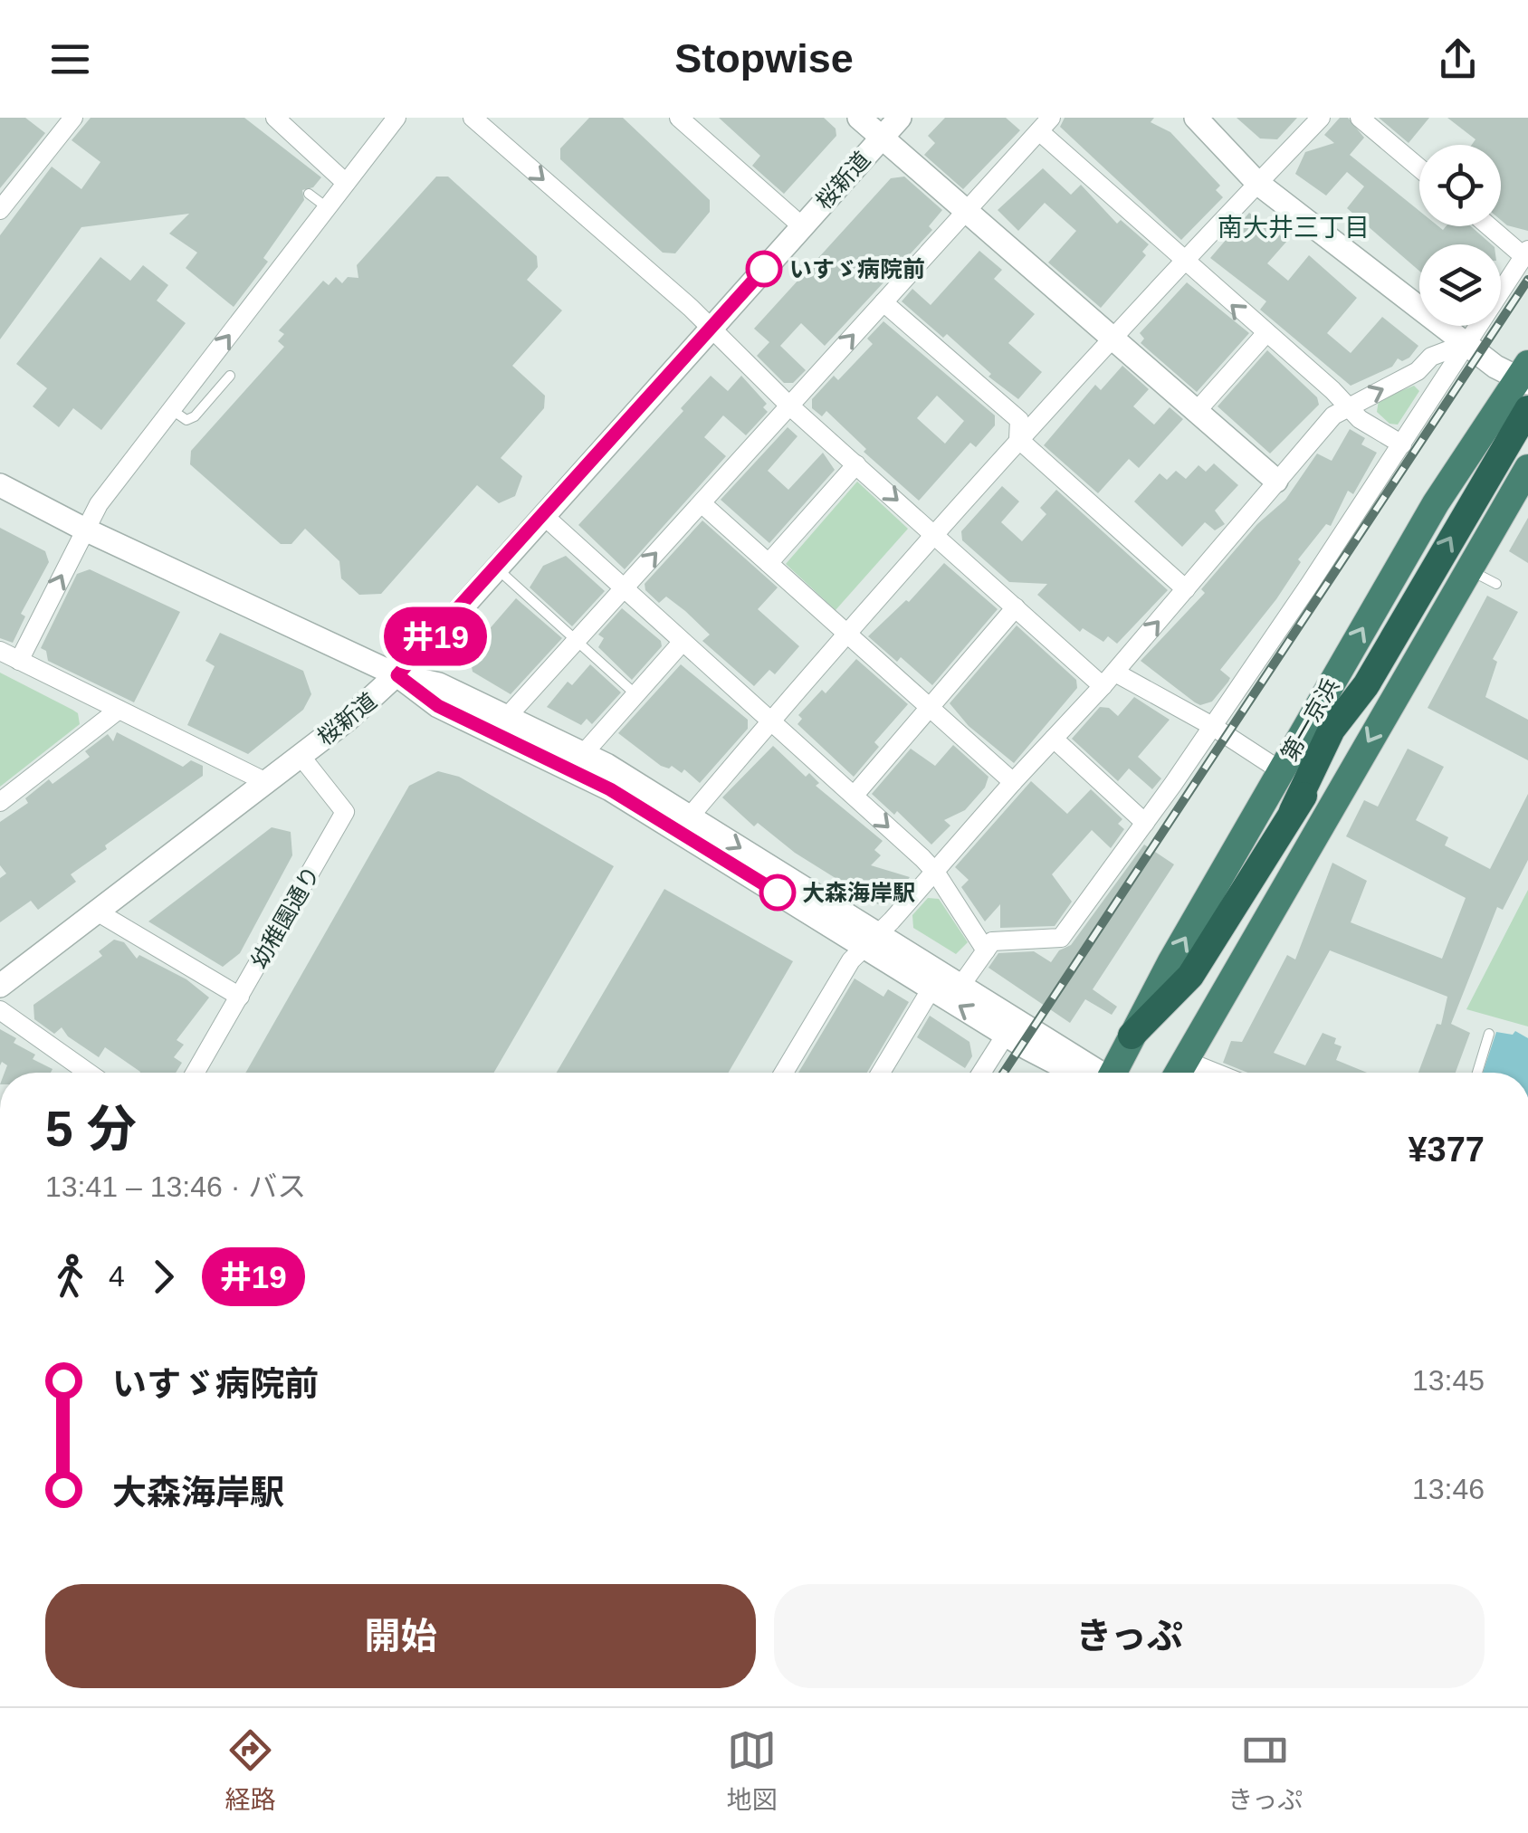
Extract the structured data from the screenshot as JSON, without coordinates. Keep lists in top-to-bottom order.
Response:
{
  "streets": {
    "highway": ["第一京浜"],
    "street": ["桜新道", "幼稚園通り"]
  },
  "crossings": [
    ["桜新道", "幼稚園通り"]
  ],
  "districts": ["南大井三丁目"],
  "places": ["いすゞ病院前", "大森海岸駅"],
  "lines": ["bus line 井19"],
  "page": {
    "header": "Stopwise",
    "on_map": "井19",
    "heading": ["5 分", "13:41 – 13:46 · バス", "¥377"],
    "legs": ["4", "井19"],
    "list": [
      {
        "name": "いすゞ病院前",
        "value": "13:45"
      },
      {
        "name": "大森海岸駅",
        "value": "13:46"
      }
    ],
    "buttons": ["開始", "きっぷ"],
    "tabs": ["経路", "地図", "きっぷ"]
  }
}
